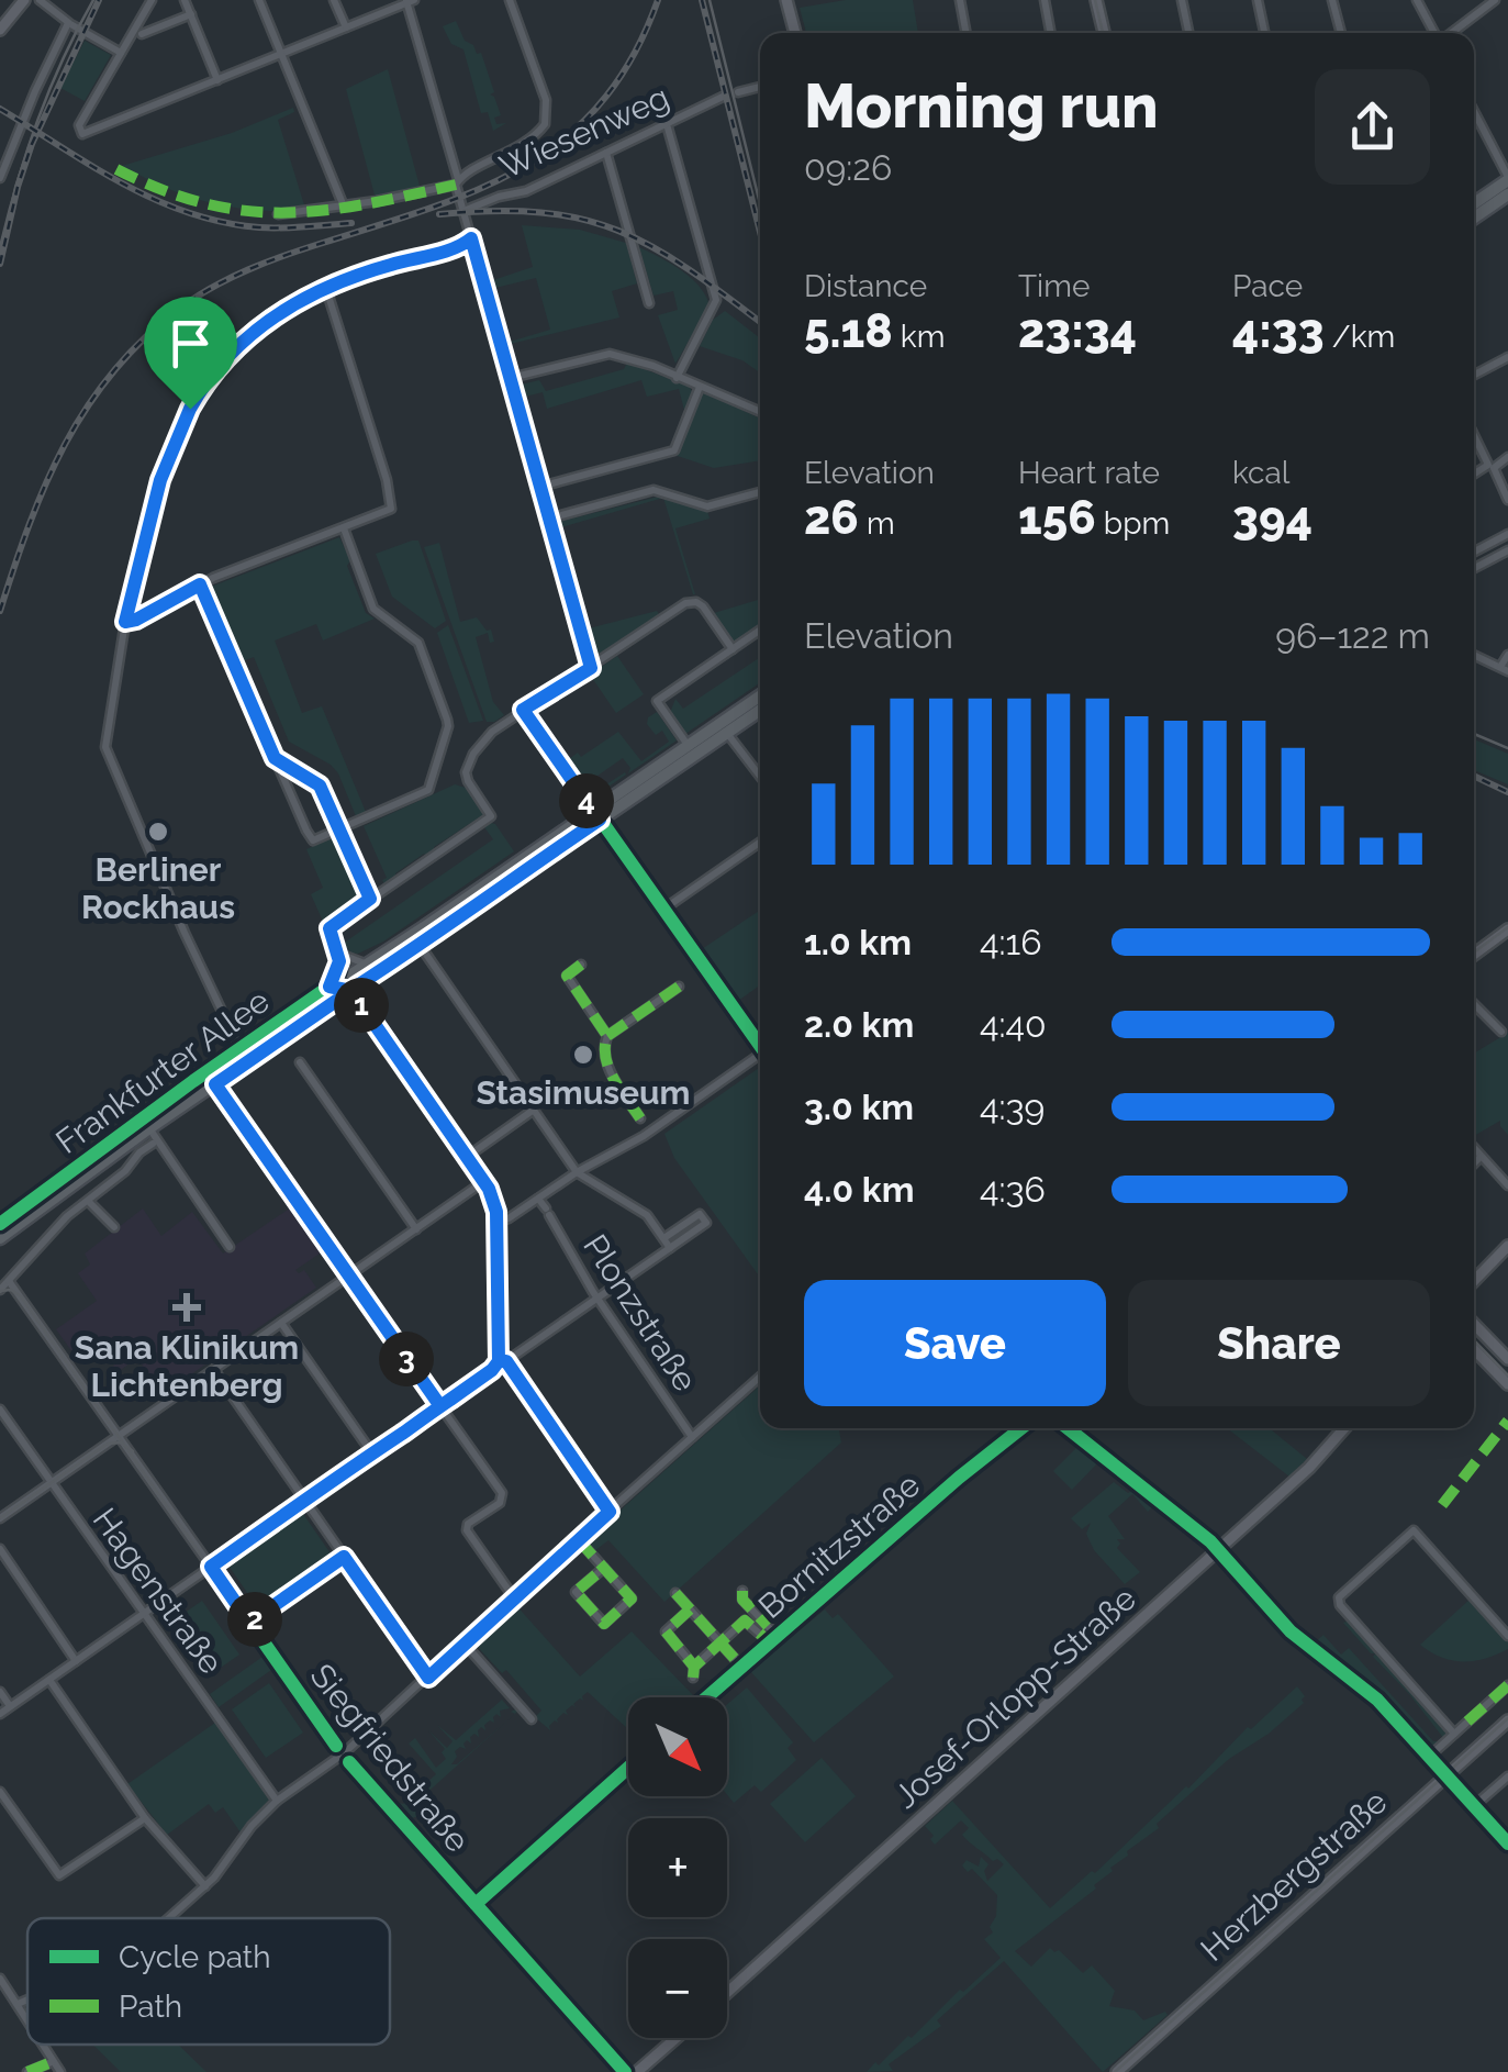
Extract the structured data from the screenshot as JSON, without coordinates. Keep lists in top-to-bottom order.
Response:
{
  "streets": {
    "main road": ["Frankfurter Allee"],
    "street": [
      "Wiesenweg",
      "Plonzstraße",
      "Bornitzstraße",
      "Hagenstraße",
      "Josef-Orlopp-Straße",
      "Siegfriedstraße",
      "Herzbergstraße"
    ]
  },
  "crossings": [
    ["Frankfurter Allee", "Siegfriedstraße"]
  ],
  "places": {
    "other": ["Berliner Rockhaus", "Stasimuseum"],
    "health": ["Sana Klinikum Lichtenberg"]
  },
  "legend": ["Cycle path", "Path"],
  "north": "bottom right",
  "page": {
    "heading": ["Morning run", "09:26"],
    "stats": [
      ["Distance", "5.18 km"],
      ["Time", "23:34"],
      ["Pace", "4:33 /km"],
      ["Elevation", "26 m"],
      ["Heart rate", "156 bpm"],
      ["kcal", "394"]
    ],
    "chart": ["Elevation", "96–122 m"],
    "pins": [
      "4",
      "1",
      "3",
      "2"
    ],
    "list": [
      {
        "name": "1.0 km",
        "note": "4:16"
      },
      {
        "name": "2.0 km",
        "note": "4:40"
      },
      {
        "name": "3.0 km",
        "note": "4:39"
      },
      {
        "name": "4.0 km",
        "note": "4:36"
      }
    ],
    "buttons": ["Save", "Share"],
    "map_buttons": ["+", "−"]
  }
}
